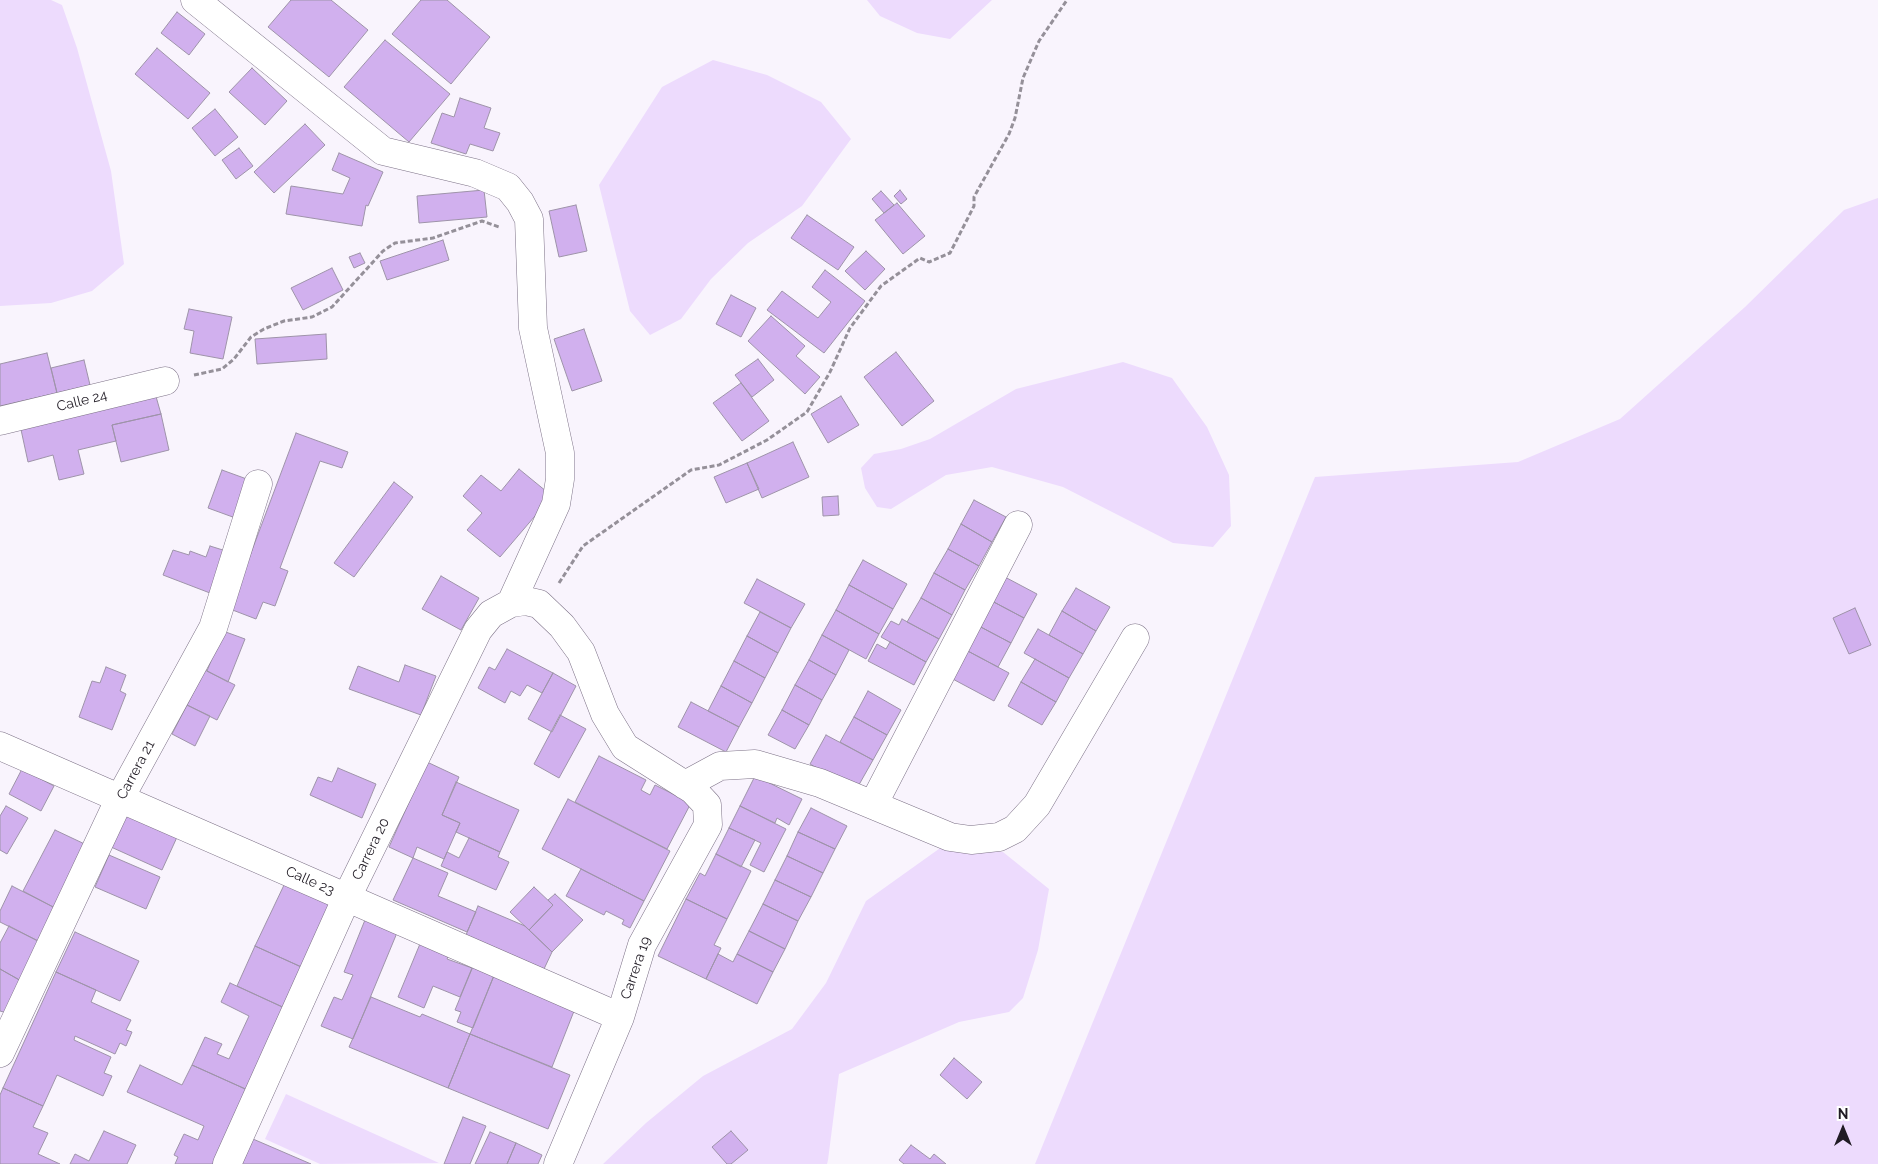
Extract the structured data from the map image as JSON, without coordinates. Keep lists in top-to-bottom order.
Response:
{
  "streets": {
    "street": [
      "Calle 24",
      "Carrera 21",
      "Carrera 20",
      "Calle 23",
      "Carrera 19"
    ]
  },
  "crossings": [
    ["Carrera 21", "Calle 23"],
    ["Carrera 20", "Calle 23"],
    ["Calle 23", "Carrera 19"]
  ],
  "north": "top"
}
